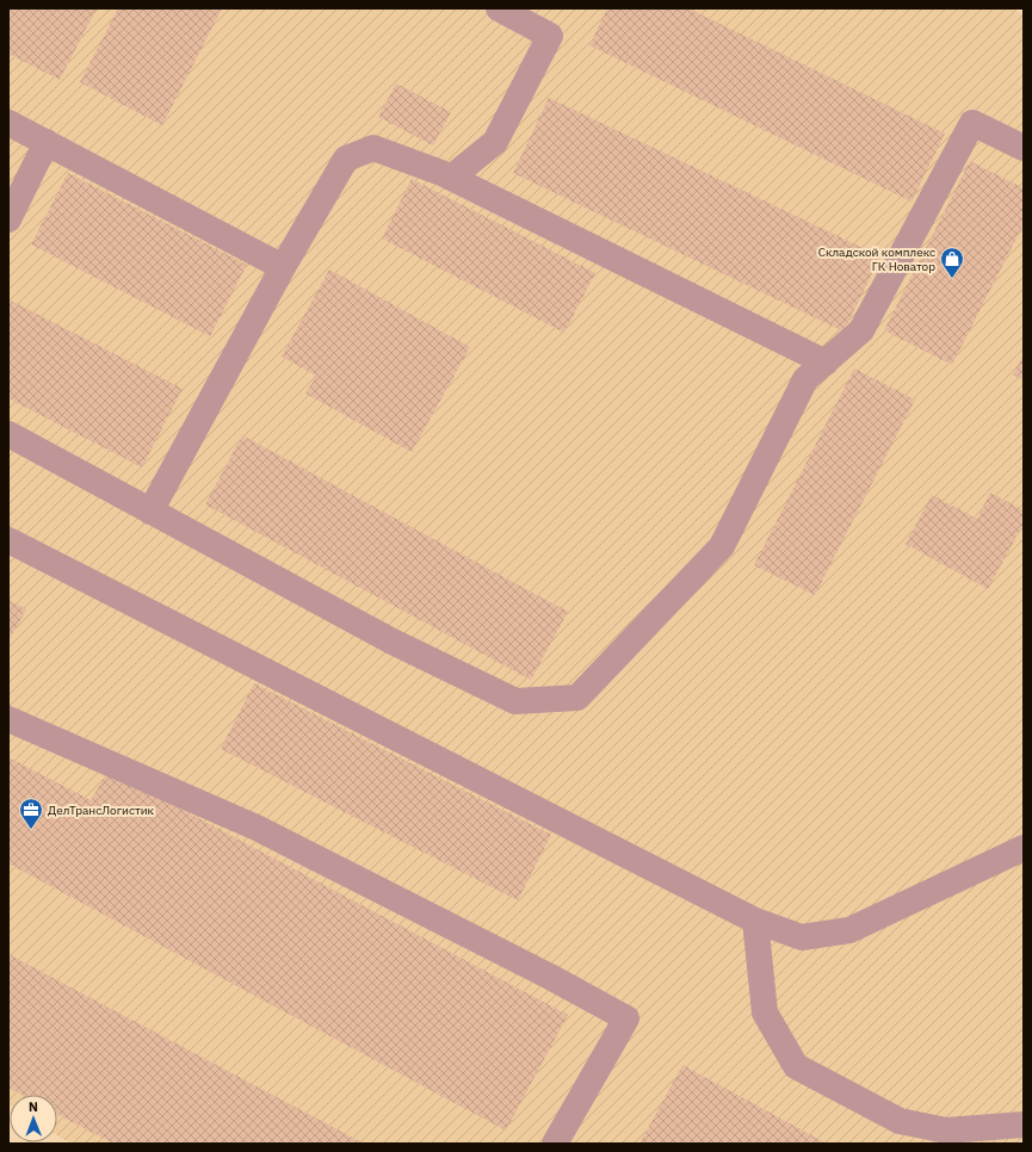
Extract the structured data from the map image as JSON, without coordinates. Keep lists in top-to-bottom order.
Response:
{
  "places": {
    "shop": ["Складской комплекс ГК Новатор"],
    "office": ["ДелТрансЛогистик"]
  },
  "north": "top"
}
